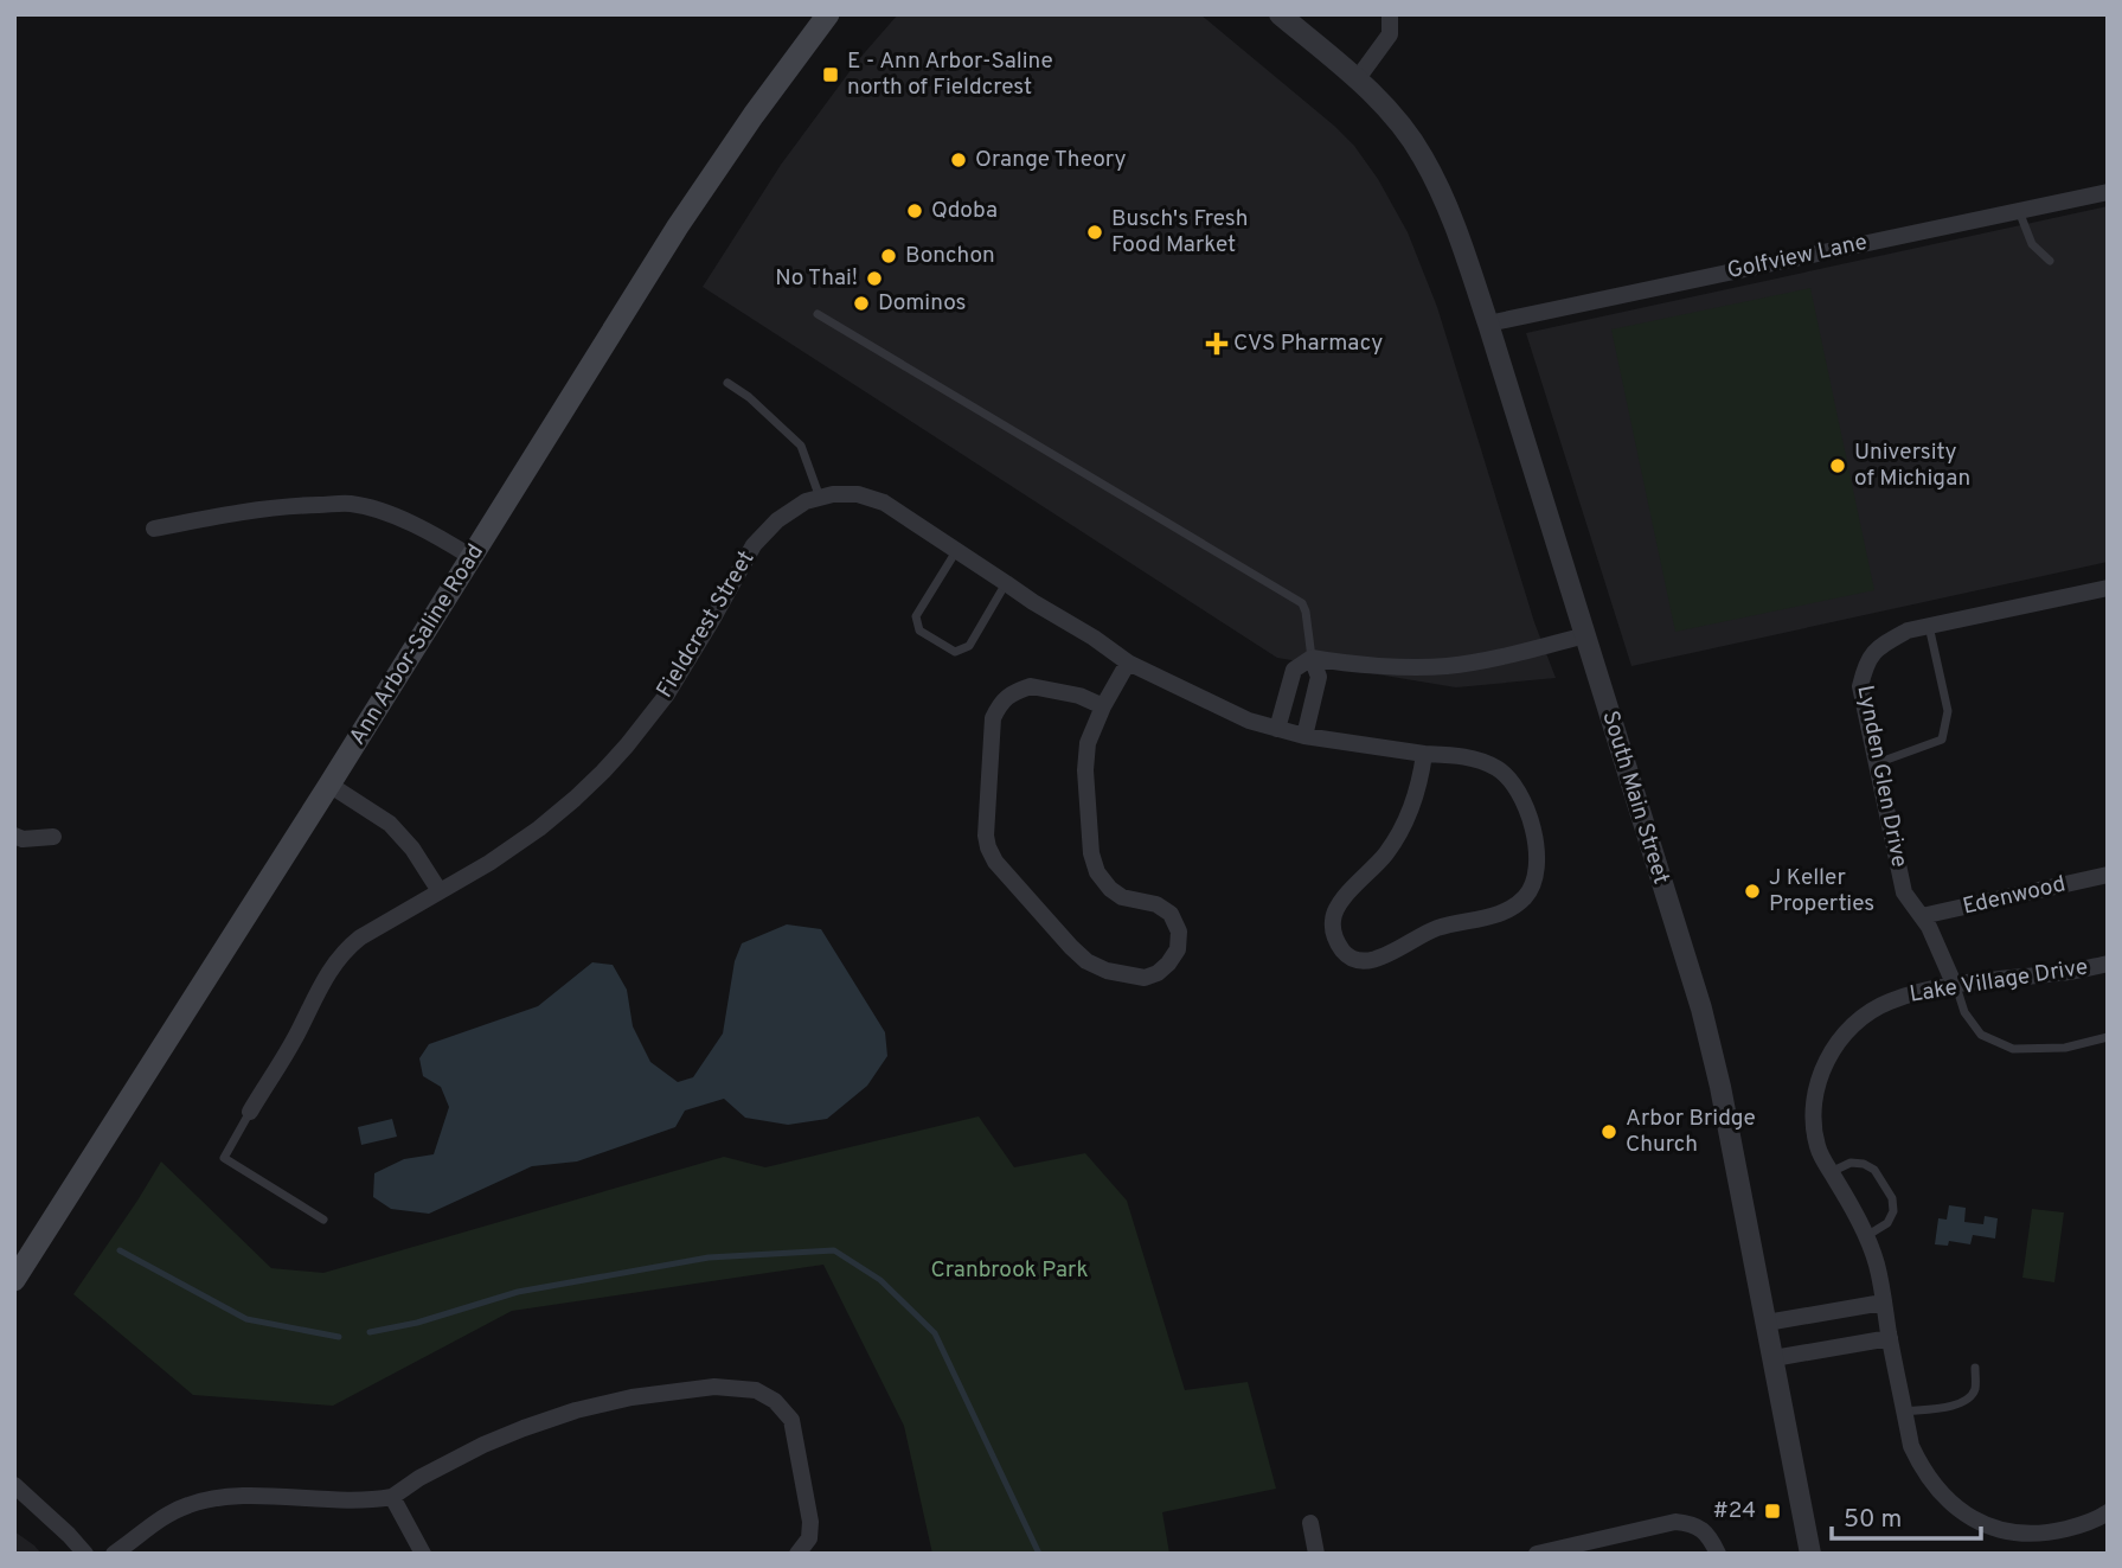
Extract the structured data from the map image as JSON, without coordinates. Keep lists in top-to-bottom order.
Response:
{
  "streets": {
    "main road": ["Ann Arbor-Saline Road"],
    "street": [
      "Golfview Lane",
      "Fieldcrest Street",
      "Lynden Glen Drive",
      "South Main Street",
      "Edenwood",
      "Lake Village Drive"
    ]
  },
  "crossings": [
    ["Golfview Lane", "South Main Street"],
    ["Lynden Glen Drive", "Edenwood"],
    ["Lynden Glen Drive", "Lake Village Drive"]
  ],
  "parks": ["Cranbrook Park"],
  "places": {
    "transit": ["E - Ann Arbor-Saline north of Fieldcrest", "#24"],
    "other": [
      "Orange Theory",
      "Qdoba",
      "Busch's Fresh Food Market",
      "Bonchon",
      "No Thai!",
      "Dominos",
      "University of Michigan",
      "J Keller Properties",
      "Arbor Bridge Church"
    ],
    "health": ["CVS Pharmacy"]
  },
  "scale_bar": "50 m"
}
